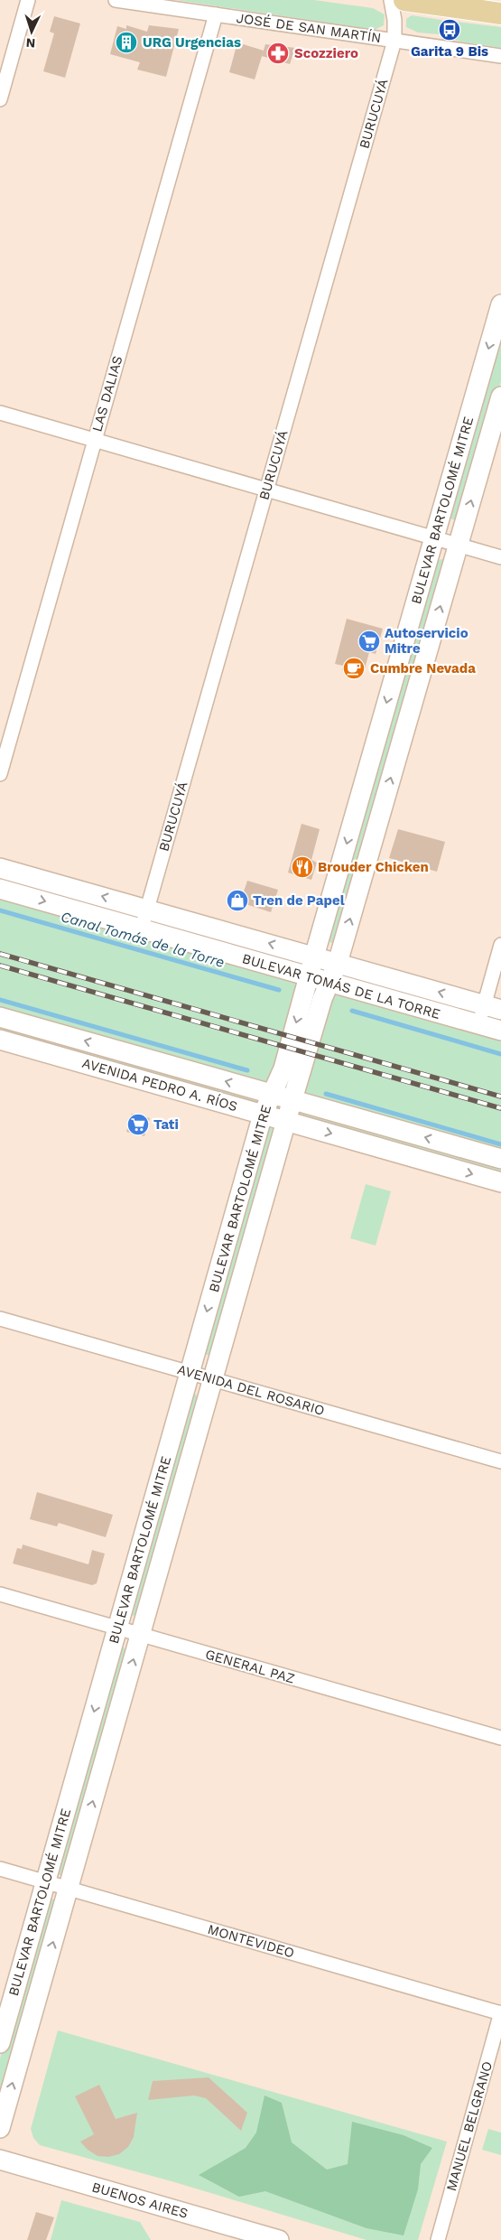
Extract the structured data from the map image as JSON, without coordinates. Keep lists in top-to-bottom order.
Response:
{
  "streets": {
    "main road": [
      "BULEVAR BARTOLOMÉ MITRE",
      "BULEVAR TOMÁS DE LA TORRE",
      "AVENIDA PEDRO A. RÍOS",
      "BUENOS AIRES"
    ],
    "street": [
      "JOSÉ DE SAN MARTÍN",
      "BURUCUYÁ",
      "LAS DALIAS",
      "AVENIDA DEL ROSARIO",
      "GENERAL PAZ",
      "MONTEVIDEO",
      "MANUEL BELGRANO"
    ]
  },
  "crossings": [
    ["JOSÉ DE SAN MARTÍN", "BURUCUYÁ"],
    ["JOSÉ DE SAN MARTÍN", "LAS DALIAS"],
    ["BURUCUYÁ", "BULEVAR TOMÁS DE LA TORRE"],
    ["BULEVAR BARTOLOMÉ MITRE", "BULEVAR TOMÁS DE LA TORRE"],
    ["BULEVAR BARTOLOMÉ MITRE", "AVENIDA PEDRO A. RÍOS"],
    ["BULEVAR BARTOLOMÉ MITRE", "AVENIDA DEL ROSARIO"],
    ["BULEVAR BARTOLOMÉ MITRE", "GENERAL PAZ"],
    ["BULEVAR BARTOLOMÉ MITRE", "MONTEVIDEO"],
    ["MONTEVIDEO", "MANUEL BELGRANO"]
  ],
  "water": ["Canal Tomás de la Torre"],
  "places": {
    "bus stop": ["Garita 9 Bis"],
    "building": ["URG Urgencias"],
    "pharmacy": ["Scozziero"],
    "supermarket": ["Autoservicio Mitre", "Tati"],
    "cafe": ["Cumbre Nevada"],
    "restaurant": ["Brouder Chicken"],
    "shop": ["Tren de Papel"]
  },
  "north": "bottom"
}
